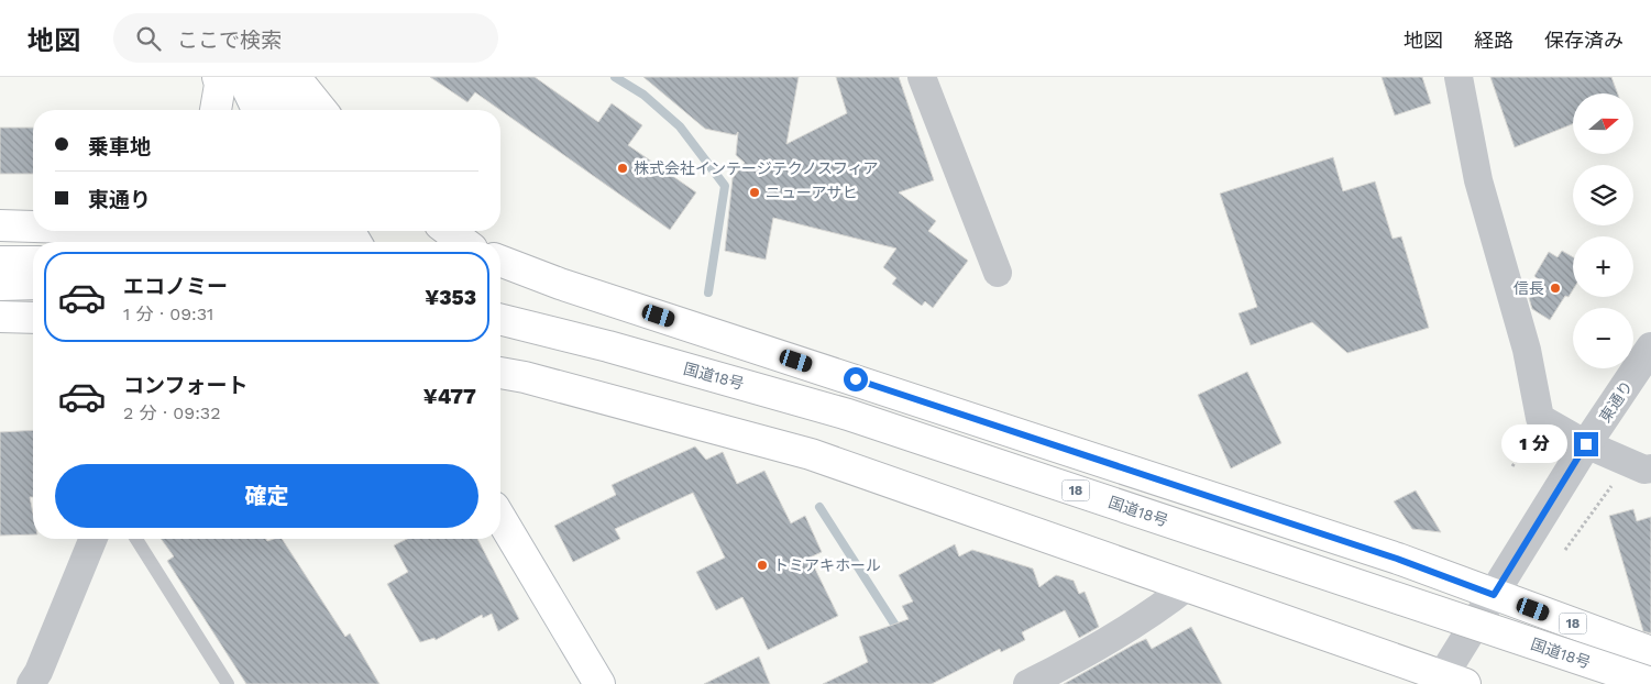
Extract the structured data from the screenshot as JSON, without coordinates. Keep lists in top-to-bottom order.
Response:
{
  "streets": {
    "main road": ["国道18号", "18"],
    "street": ["東通り"]
  },
  "crossings": [
    ["東通り", "18"]
  ],
  "places": [
    "株式会社インテージテクノスフィア",
    "ニューアサヒ",
    "信長",
    "トミアキホール"
  ],
  "north": "right",
  "page": {
    "header": "地図",
    "search": "ここで検索",
    "nav": ["地図", "経路", "保存済み"],
    "map_buttons": ["+", "−"],
    "banner": ["乗車地", "東通り"],
    "list": [
      {
        "name": "エコノミー",
        "note": "1 分 · 09:31",
        "value": "¥353"
      },
      {
        "name": "コンフォート",
        "note": "2 分 · 09:32",
        "value": "¥477"
      }
    ],
    "bubble": "1 分",
    "buttons": "確定"
  }
}
